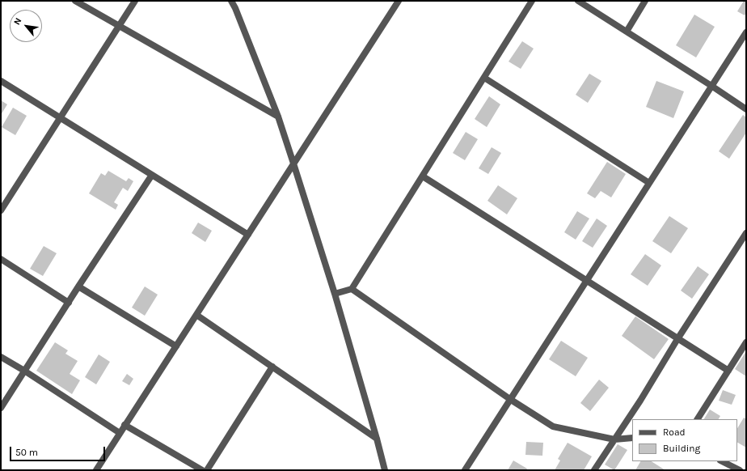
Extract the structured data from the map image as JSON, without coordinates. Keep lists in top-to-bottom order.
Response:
{
  "legend": ["Road", "Building"],
  "scale_bar": "50 m",
  "north": "top left"
}
